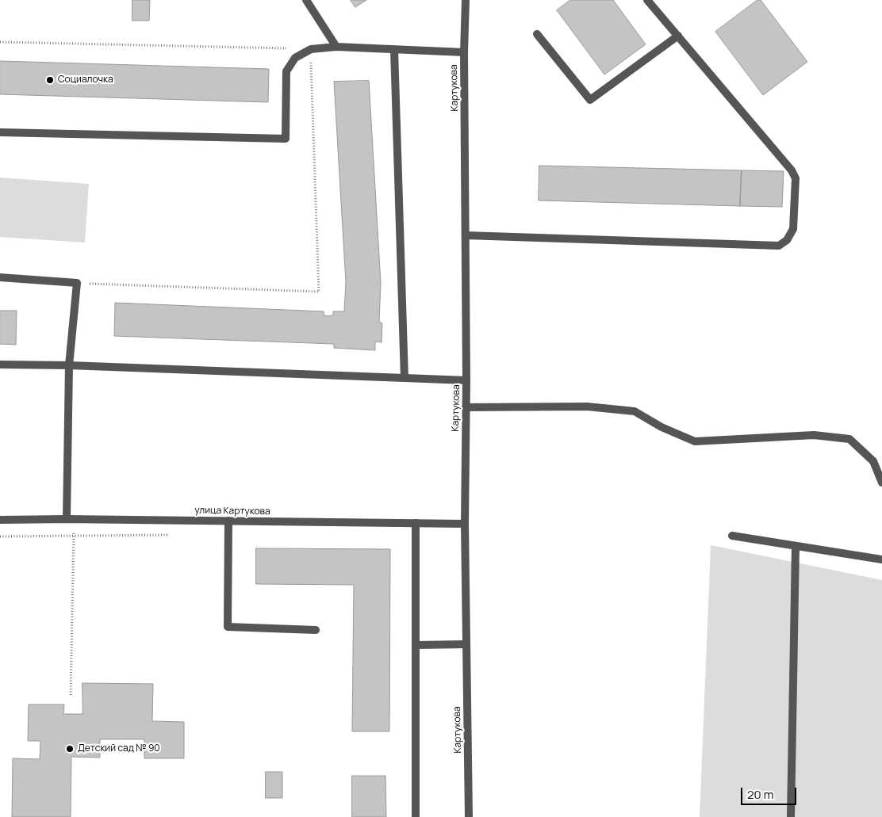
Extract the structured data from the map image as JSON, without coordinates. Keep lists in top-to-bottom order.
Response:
{
  "streets": {
    "street": ["Картукова", "улица Картукова"]
  },
  "crossings": [
    ["Картукова", "улица Картукова"]
  ],
  "places": ["Социалочка", "Детский сад № 90"],
  "scale_bar": "20 m"
}
